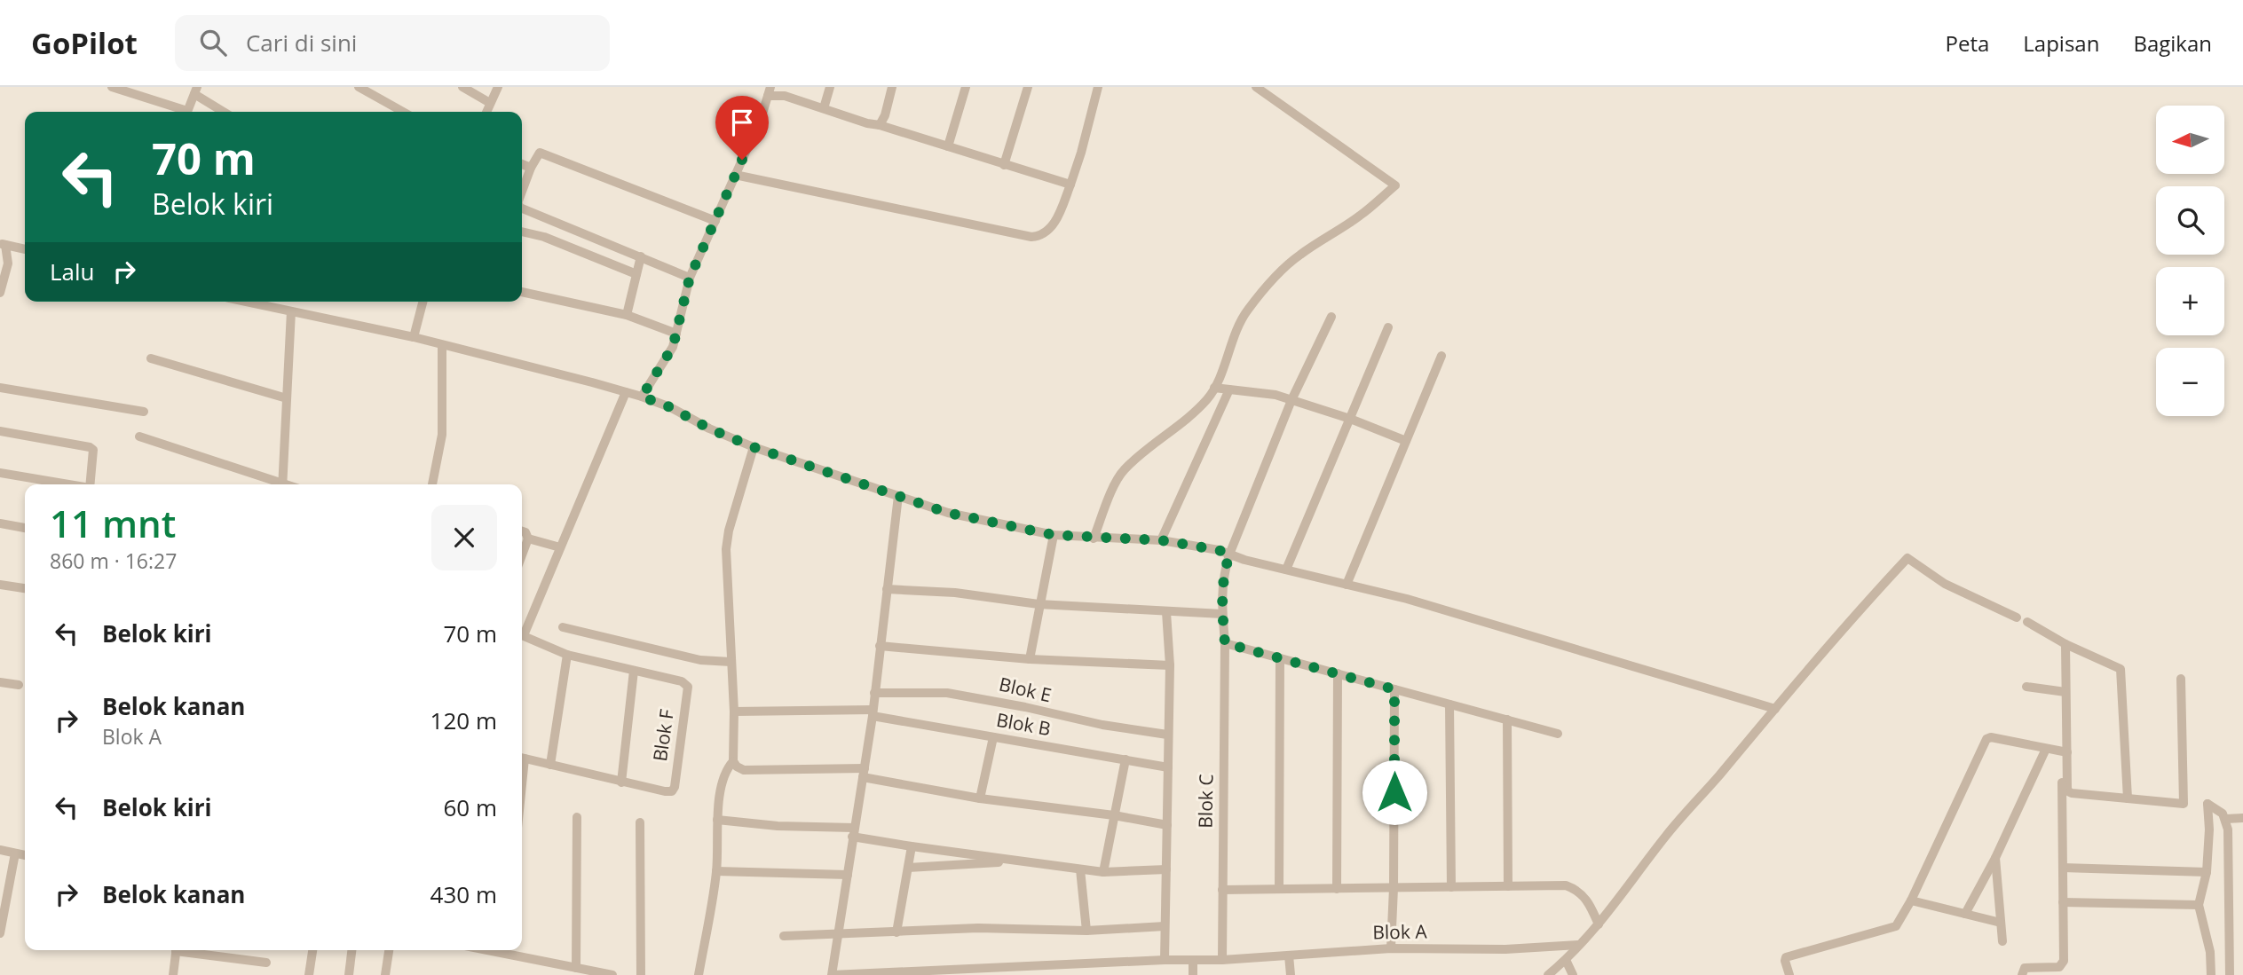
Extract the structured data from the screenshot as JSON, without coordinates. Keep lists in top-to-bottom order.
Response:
{
  "streets": {
    "street": [
      "Blok E",
      "Blok B",
      "Blok F",
      "Blok C",
      "Blok A"
    ]
  },
  "crossings": [
    ["Blok C", "Blok A"]
  ],
  "north": "left",
  "page": {
    "header": "GoPilot",
    "search": "Cari di sini",
    "nav": ["Peta", "Lapisan", "Bagikan"],
    "map_buttons": ["+", "−"],
    "turn": ["70 m", "Belok kiri"],
    "then": "Lalu",
    "heading": ["11 mnt", "860 m · 16:27"],
    "list": [
      {
        "name": "Belok kiri",
        "value": "70 m"
      },
      {
        "name": "Belok kanan",
        "note": "Blok A",
        "value": "120 m"
      },
      {
        "name": "Belok kiri",
        "value": "60 m"
      },
      {
        "name": "Belok kanan",
        "value": "430 m"
      }
    ]
  }
}
